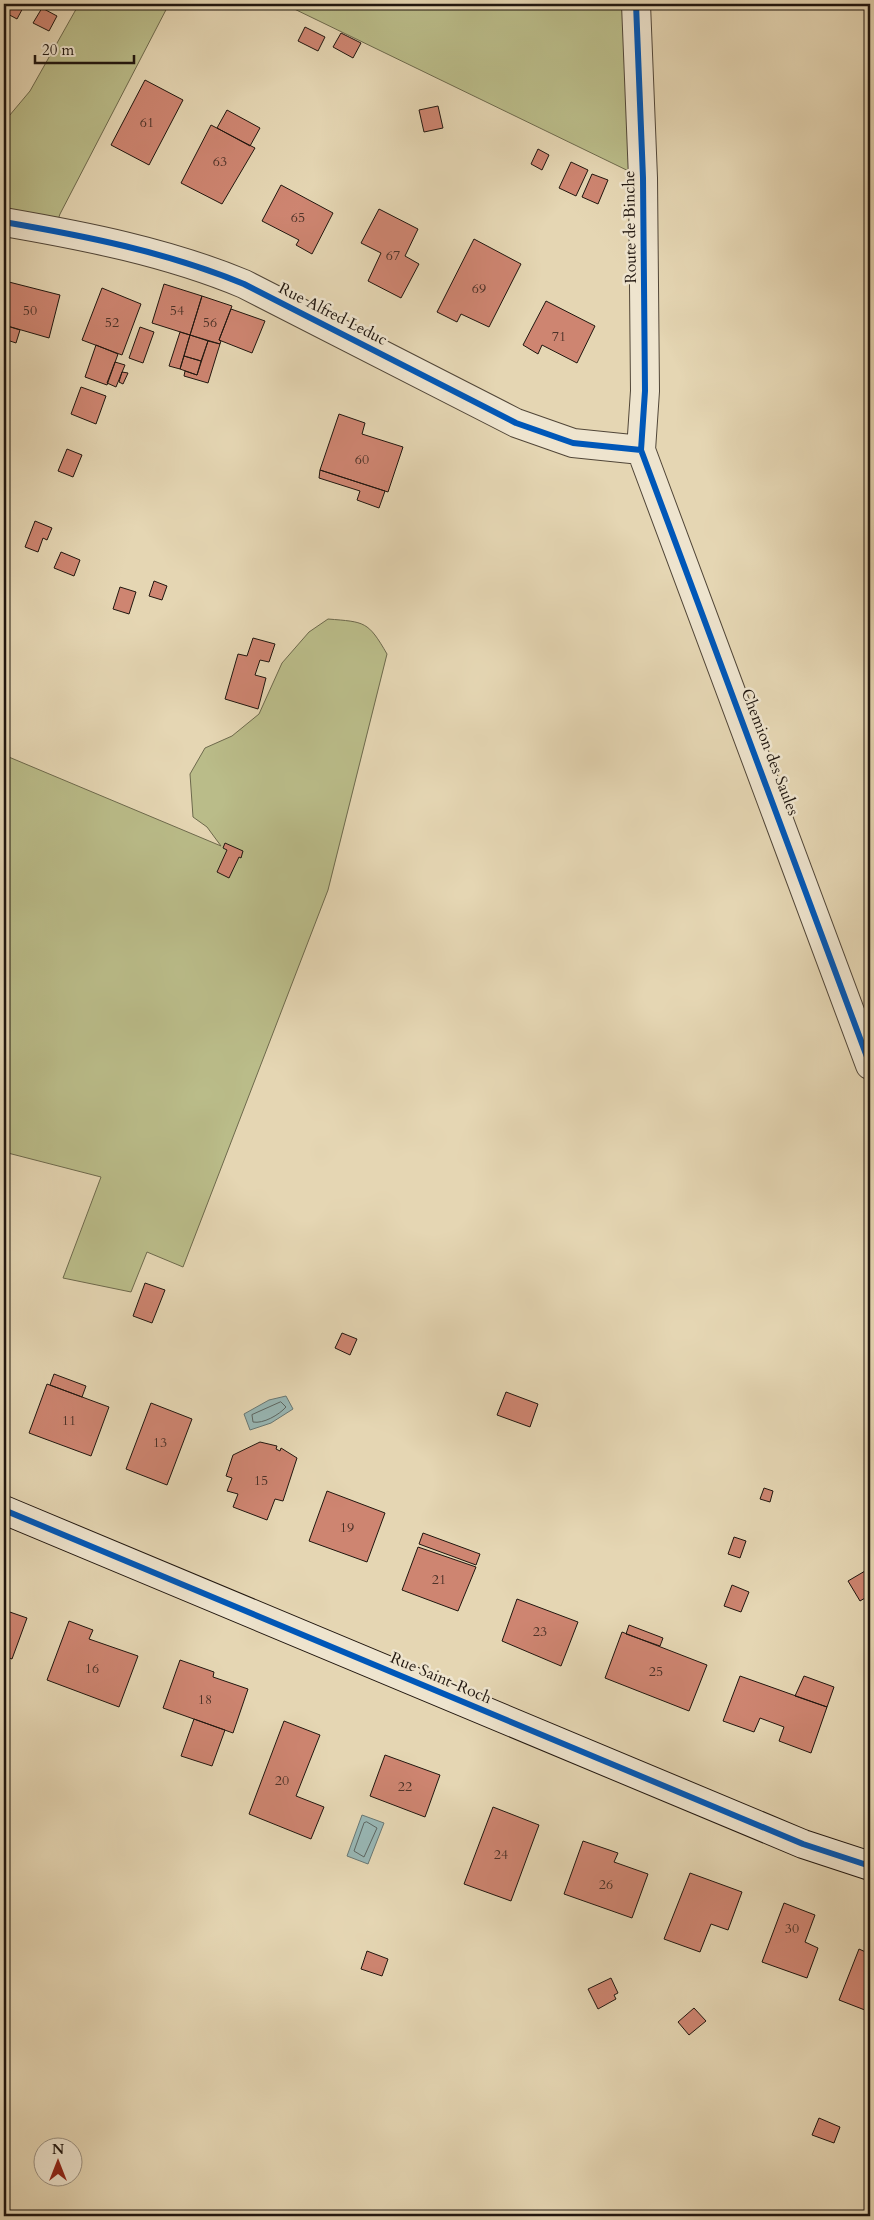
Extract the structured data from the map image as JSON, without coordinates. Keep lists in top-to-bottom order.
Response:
{
  "streets": {
    "street": [
      "Route de Binche",
      "Rue Alfred Leduc",
      "Chemion des Saules",
      "Rue Saint-Roch"
    ]
  },
  "crossings": [
    ["Route de Binche", "Rue Alfred Leduc"],
    ["Route de Binche", "Chemion des Saules"],
    ["Rue Alfred Leduc", "Chemion des Saules"]
  ],
  "house_numbers": [
    "61",
    "63",
    "65",
    "67",
    "69",
    "50",
    "54",
    "52",
    "56",
    "71",
    "60",
    "11",
    "13",
    "15",
    "19",
    "21",
    "23",
    "16",
    "25",
    "18",
    "20",
    "22",
    "24",
    "26",
    "30"
  ],
  "scale_bar": "20 m",
  "north": "top"
}
